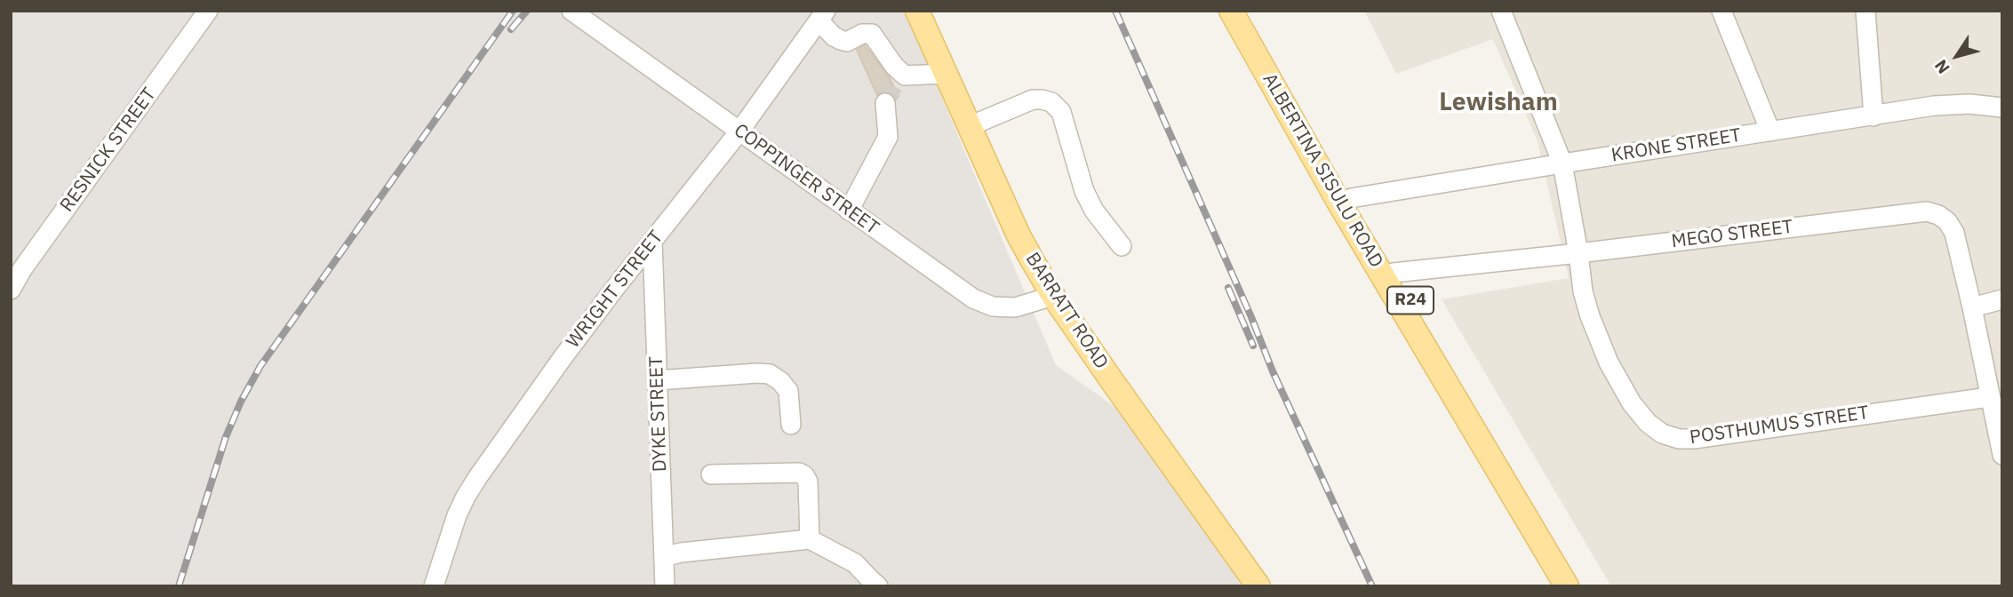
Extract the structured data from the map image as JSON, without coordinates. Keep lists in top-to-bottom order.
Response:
{
  "streets": {
    "main road": ["ALBERTINA SISULU ROAD", "R24", "BARRATT ROAD"],
    "street": [
      "KRONE STREET",
      "RESNICK STREET",
      "COPPINGER STREET",
      "MEGO STREET",
      "WRIGHT STREET",
      "DYKE STREET",
      "POSTHUMUS STREET"
    ]
  },
  "crossings": [
    ["KRONE STREET", "ALBERTINA SISULU ROAD"],
    ["KRONE STREET", "POSTHUMUS STREET"],
    ["ALBERTINA SISULU ROAD", "MEGO STREET"],
    ["COPPINGER STREET", "WRIGHT STREET"],
    ["COPPINGER STREET", "BARRATT ROAD"],
    ["MEGO STREET", "POSTHUMUS STREET"],
    ["WRIGHT STREET", "DYKE STREET"]
  ],
  "districts": ["Lewisham"],
  "north": "bottom left"
}
